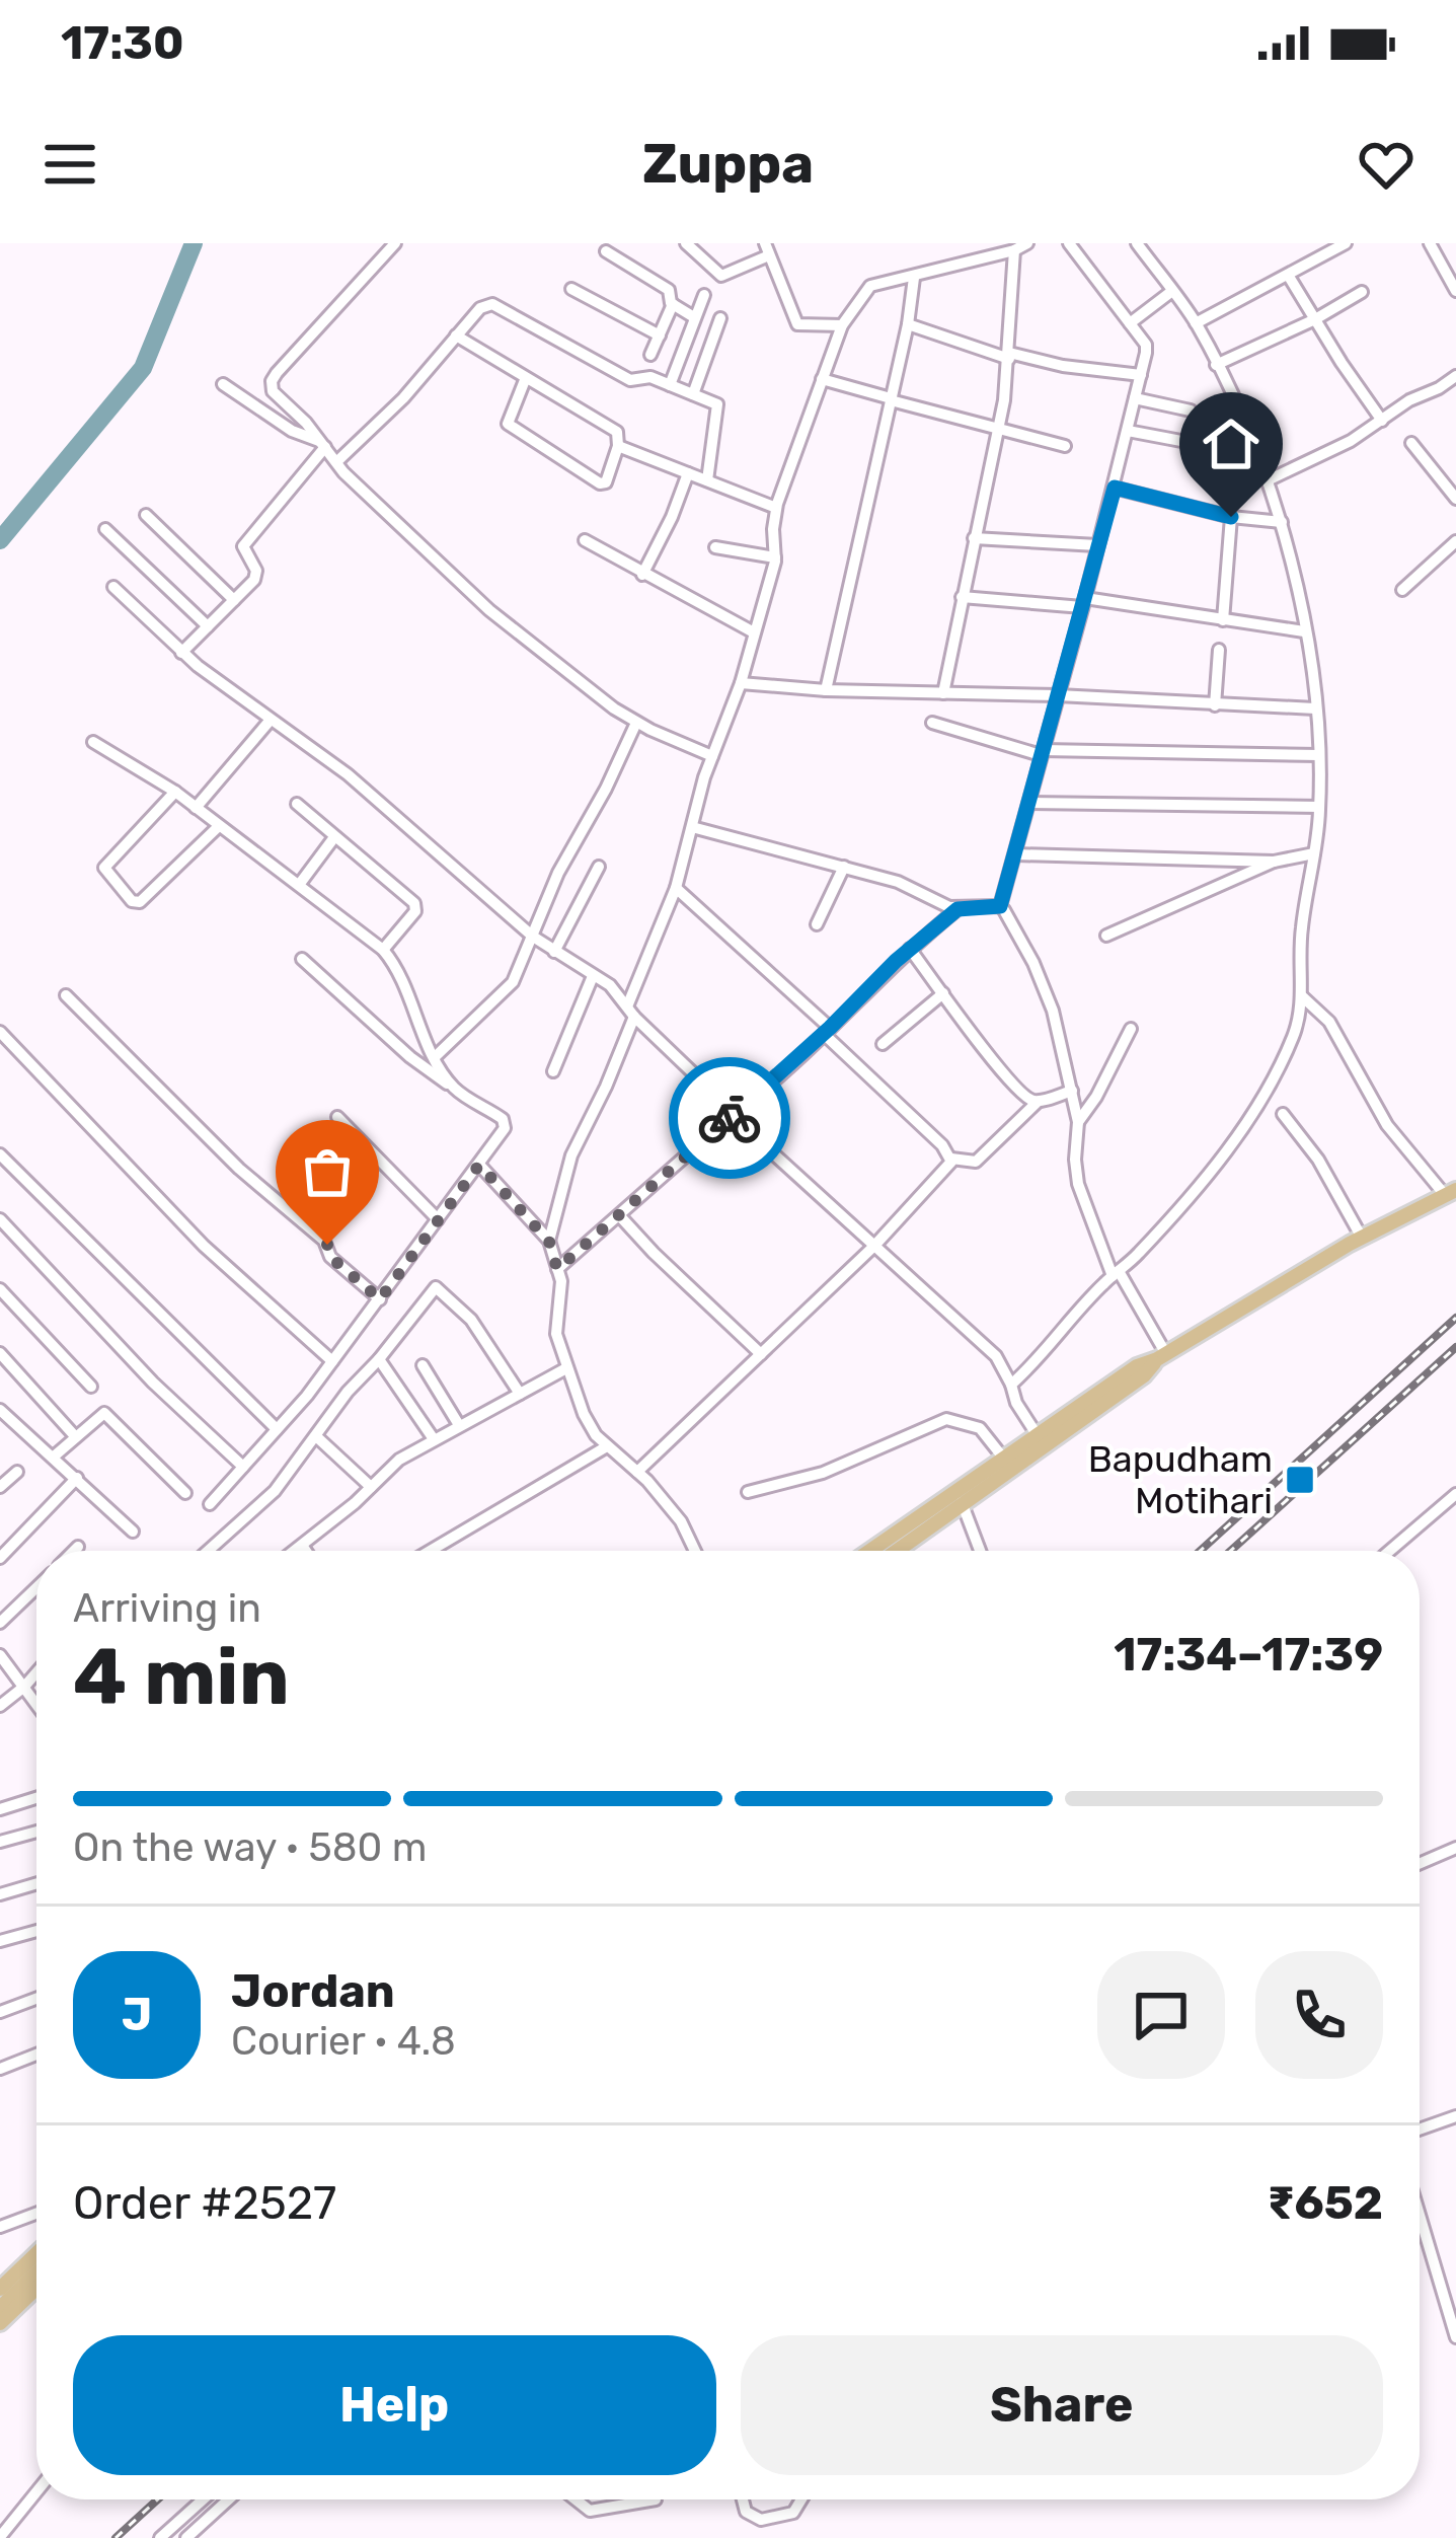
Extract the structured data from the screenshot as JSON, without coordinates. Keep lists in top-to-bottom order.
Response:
{
  "places": {
    "transit": ["Bapudham Motihari"]
  },
  "page": {
    "status": "17:30",
    "header": "Zuppa",
    "heading": ["4 min", "Arriving in", "17:34–17:39"],
    "panel": [
      "Jordan",
      "Courier · 4.8",
      "Order #2527",
      "₹652"
    ],
    "bar": "On the way · 580 m",
    "round": "J",
    "buttons": ["Help", "Share"]
  }
}
